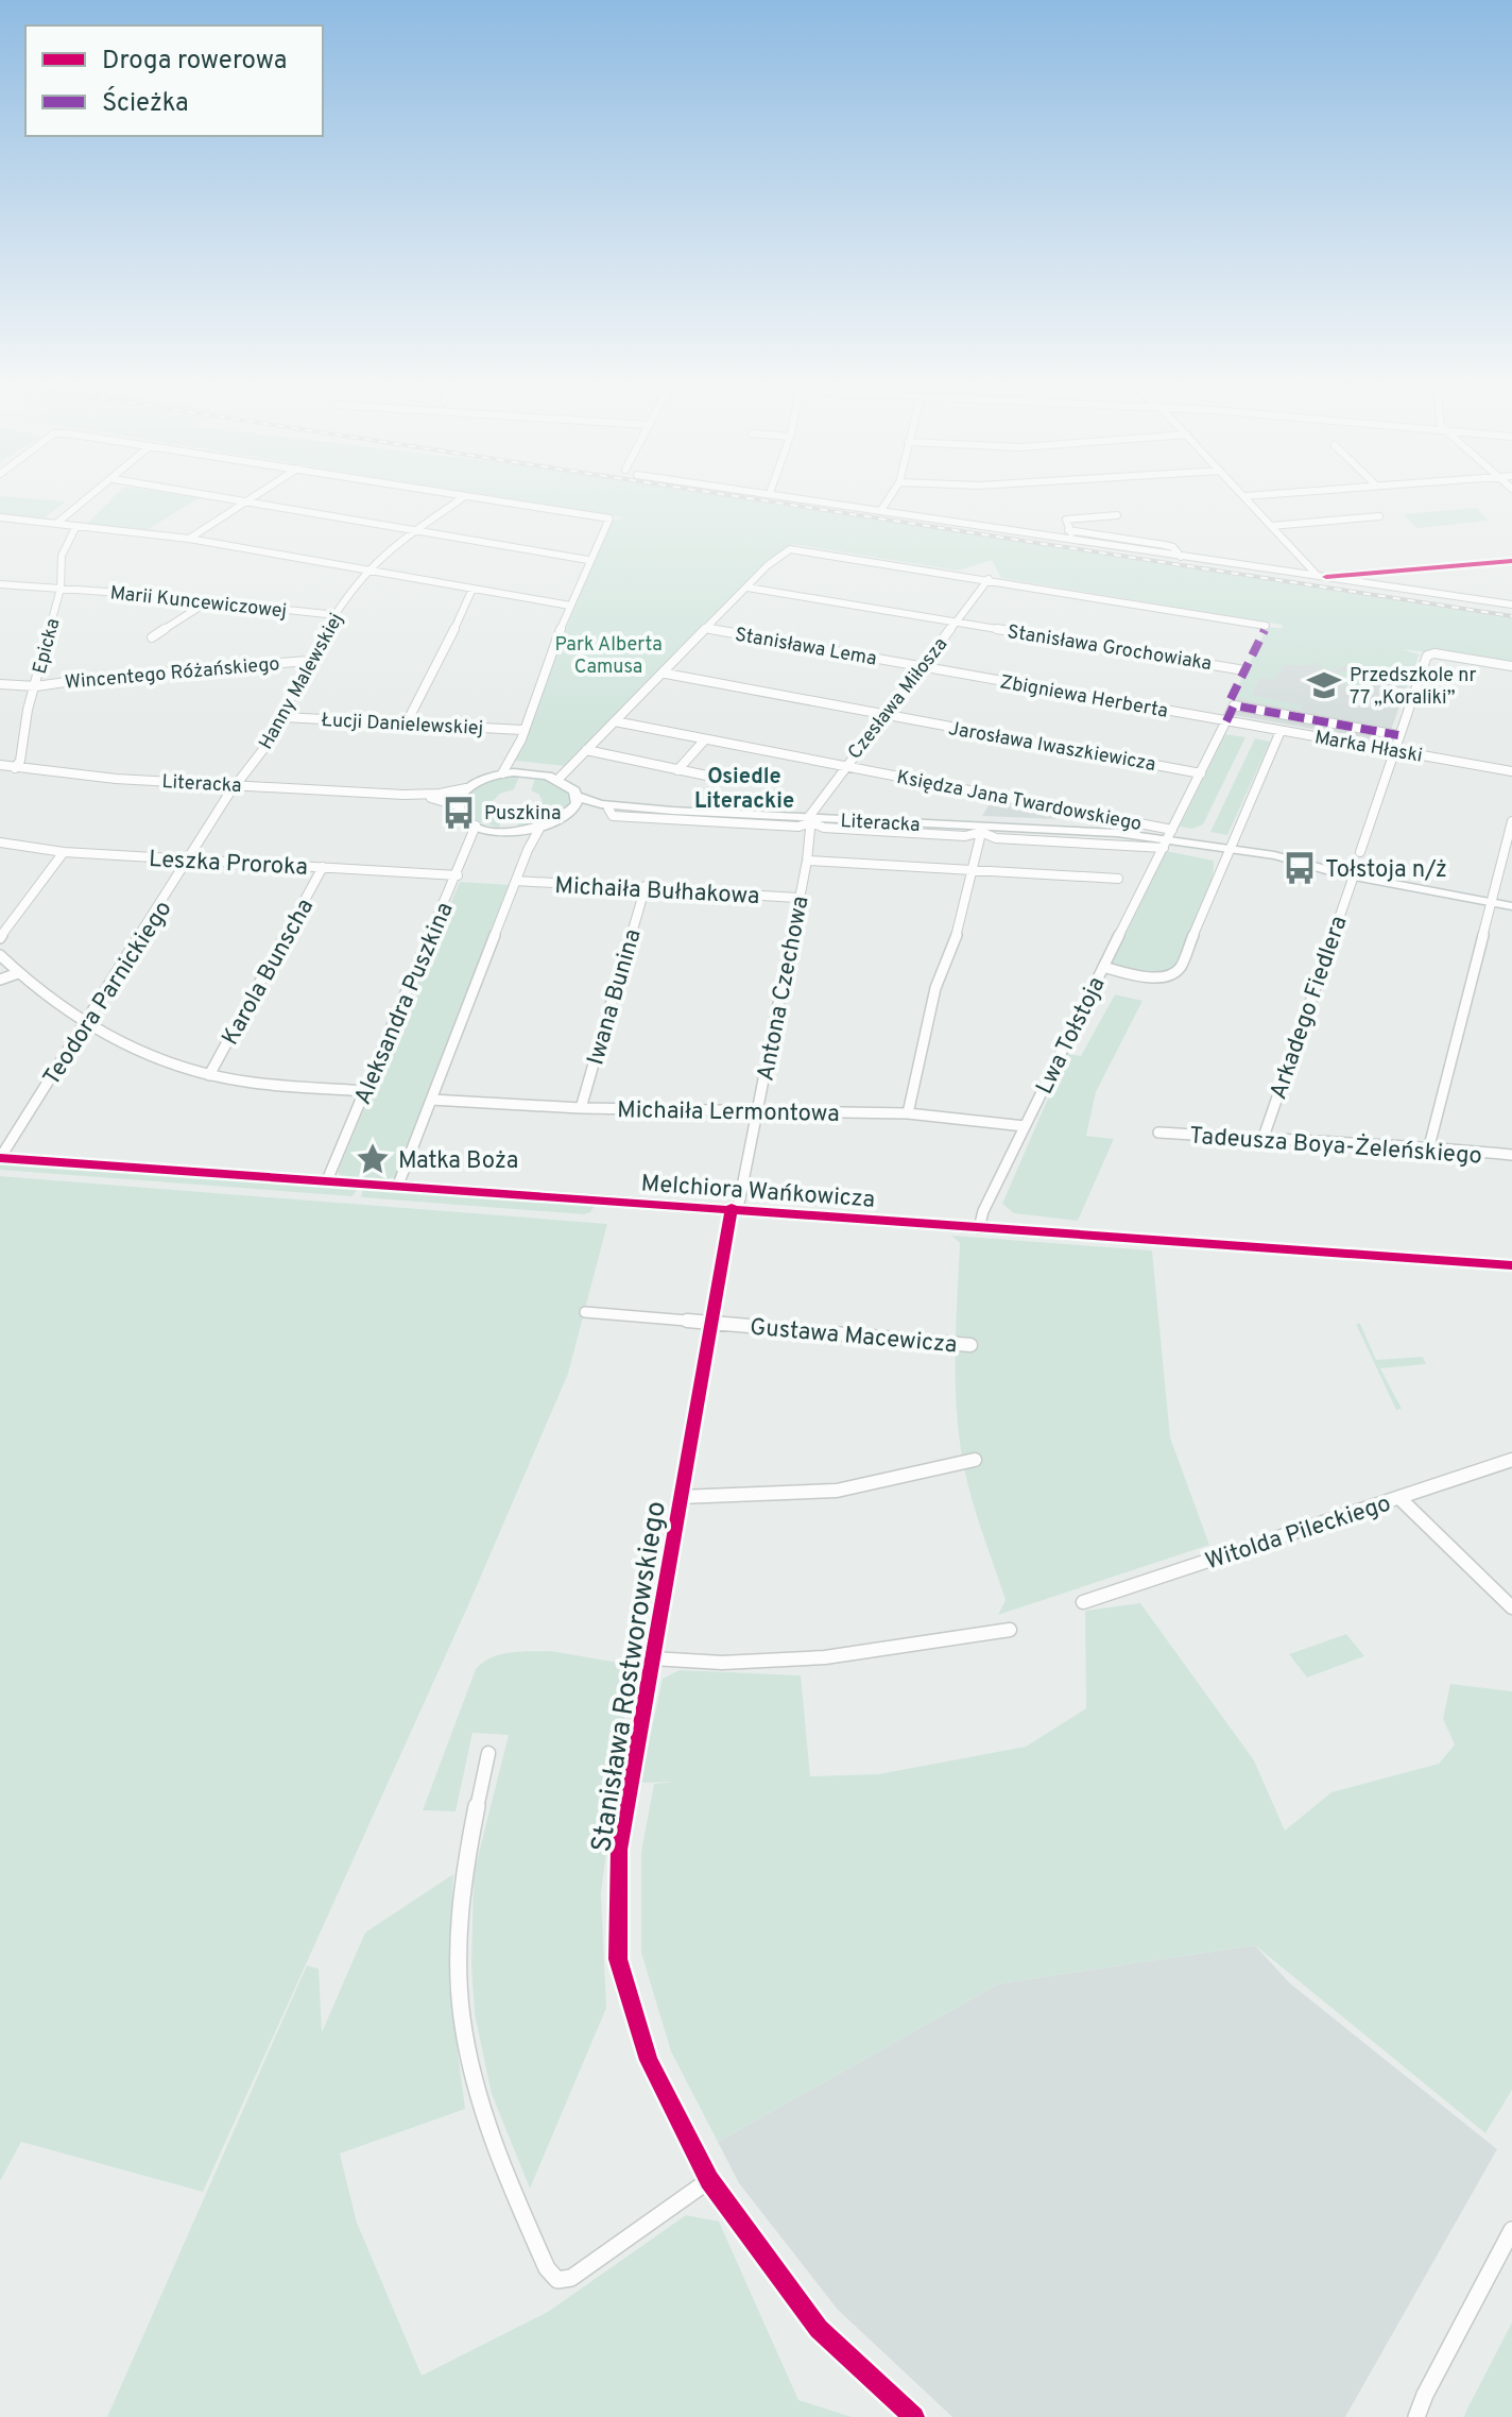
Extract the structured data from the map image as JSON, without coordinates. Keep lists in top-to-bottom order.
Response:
{
  "streets": {
    "street": [
      "Marii Kuncewiczowej",
      "Epicka",
      "Stanisława Lema",
      "Stanisława Grochowiaka",
      "Wincentego Różańskiego",
      "Hanny Malewskiej",
      "Zbigniewa Herberta",
      "Czesława Miłosza",
      "Łucji Danielewskiej",
      "Jarosława Iwaszkiewicza",
      "Marka Hłaski",
      "Literacka",
      "Księdza Jana Twardowskiego",
      "Leszka Proroka",
      "Michaiła Bułhakowa",
      "Karola Bunscha",
      "Antona Czechowa",
      "Teodora Parnickiego",
      "Iwana Bunina",
      "Aleksandra Puszkina",
      "Arkadego Fiedlera",
      "Lwa Tołstoja",
      "Michaiła Lermontowa",
      "Tadeusza Boya-Żeleńskiego",
      "Melchiora Wańkowicza",
      "Gustawa Macewicza",
      "Witolda Pileckiego",
      "Stanisława Rostworowskiego"
    ]
  },
  "crossings": [
    ["Marii Kuncewiczowej", "Epicka"],
    ["Marii Kuncewiczowej", "Hanny Malewskiej"],
    ["Epicka", "Wincentego Różańskiego"],
    ["Epicka", "Literacka"],
    ["Stanisława Lema", "Zbigniewa Herberta"],
    ["Stanisława Lema", "Czesława Miłosza"],
    ["Stanisława Grochowiaka", "Czesława Miłosza"],
    ["Wincentego Różańskiego", "Hanny Malewskiej"],
    ["Hanny Malewskiej", "Łucji Danielewskiej"],
    ["Hanny Malewskiej", "Literacka"],
    ["Hanny Malewskiej", "Teodora Parnickiego"],
    ["Zbigniewa Herberta", "Czesława Miłosza"],
    ["Zbigniewa Herberta", "Marka Hłaski"],
    ["Zbigniewa Herberta", "Lwa Tołstoja"],
    ["Czesława Miłosza", "Jarosława Iwaszkiewicza"],
    ["Czesława Miłosza", "Literacka"],
    ["Czesława Miłosza", "Księdza Jana Twardowskiego"],
    ["Czesława Miłosza", "Antona Czechowa"],
    ["Jarosława Iwaszkiewicza", "Lwa Tołstoja"],
    ["Marka Hłaski", "Lwa Tołstoja"],
    ["Literacka", "Księdza Jana Twardowskiego"],
    ["Literacka", "Antona Czechowa"],
    ["Literacka", "Teodora Parnickiego"],
    ["Literacka", "Arkadego Fiedlera"],
    ["Literacka", "Lwa Tołstoja"],
    ["Księdza Jana Twardowskiego", "Lwa Tołstoja"],
    ["Leszka Proroka", "Karola Bunscha"],
    ["Leszka Proroka", "Teodora Parnickiego"],
    ["Leszka Proroka", "Aleksandra Puszkina"],
    ["Michaiła Bułhakowa", "Antona Czechowa"],
    ["Michaiła Bułhakowa", "Iwana Bunina"],
    ["Antona Czechowa", "Michaiła Lermontowa"],
    ["Antona Czechowa", "Melchiora Wańkowicza"],
    ["Antona Czechowa", "Stanisława Rostworowskiego"],
    ["Teodora Parnickiego", "Melchiora Wańkowicza"],
    ["Iwana Bunina", "Michaiła Lermontowa"],
    ["Aleksandra Puszkina", "Melchiora Wańkowicza"],
    ["Arkadego Fiedlera", "Tadeusza Boya-Żeleńskiego"],
    ["Lwa Tołstoja", "Michaiła Lermontowa"],
    ["Lwa Tołstoja", "Melchiora Wańkowicza"],
    ["Melchiora Wańkowicza", "Stanisława Rostworowskiego"],
    ["Gustawa Macewicza", "Stanisława Rostworowskiego"]
  ],
  "districts": ["Osiedle Literackie"],
  "parks": ["Park Alberta Camusa"],
  "places": {
    "school or university": ["Przedszkole nr 77 „Koraliki”"],
    "bus stop": ["Puszkina", "Tołstoja n/ż"],
    "place": ["Matka Boża"]
  },
  "legend": ["Droga rowerowa", "Ścieżka"]
}
